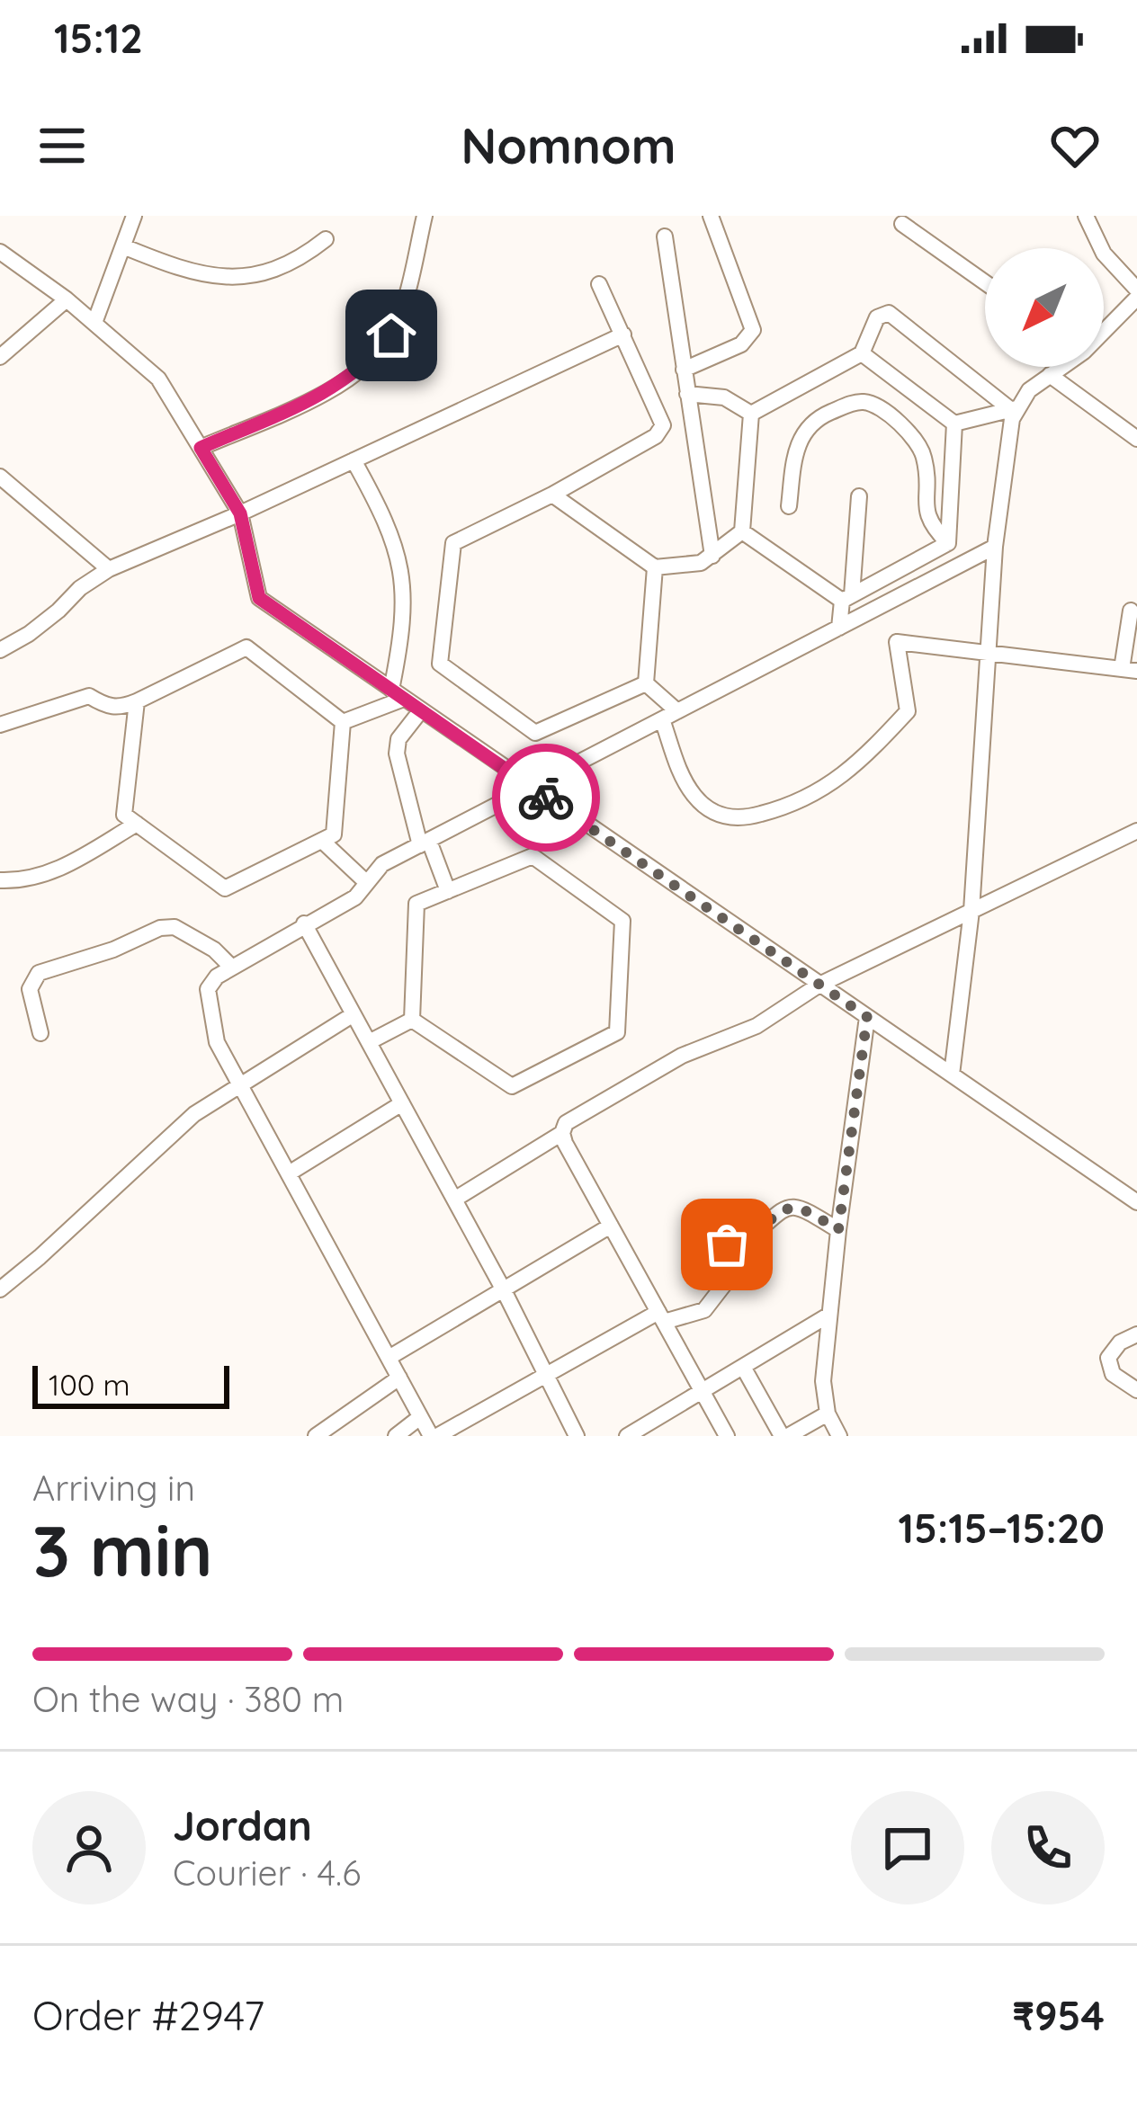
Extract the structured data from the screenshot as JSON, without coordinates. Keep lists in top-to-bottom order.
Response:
{
  "scale_bar": "100 m",
  "north": "bottom left",
  "page": {
    "status": "15:12",
    "header": "Nomnom",
    "scale": "100 m",
    "heading": ["3 min", "Arriving in", "15:15–15:20"],
    "panel": [
      "Jordan",
      "Courier · 4.6",
      "Order #2947",
      "₹954"
    ],
    "bar": "On the way · 380 m"
  }
}
